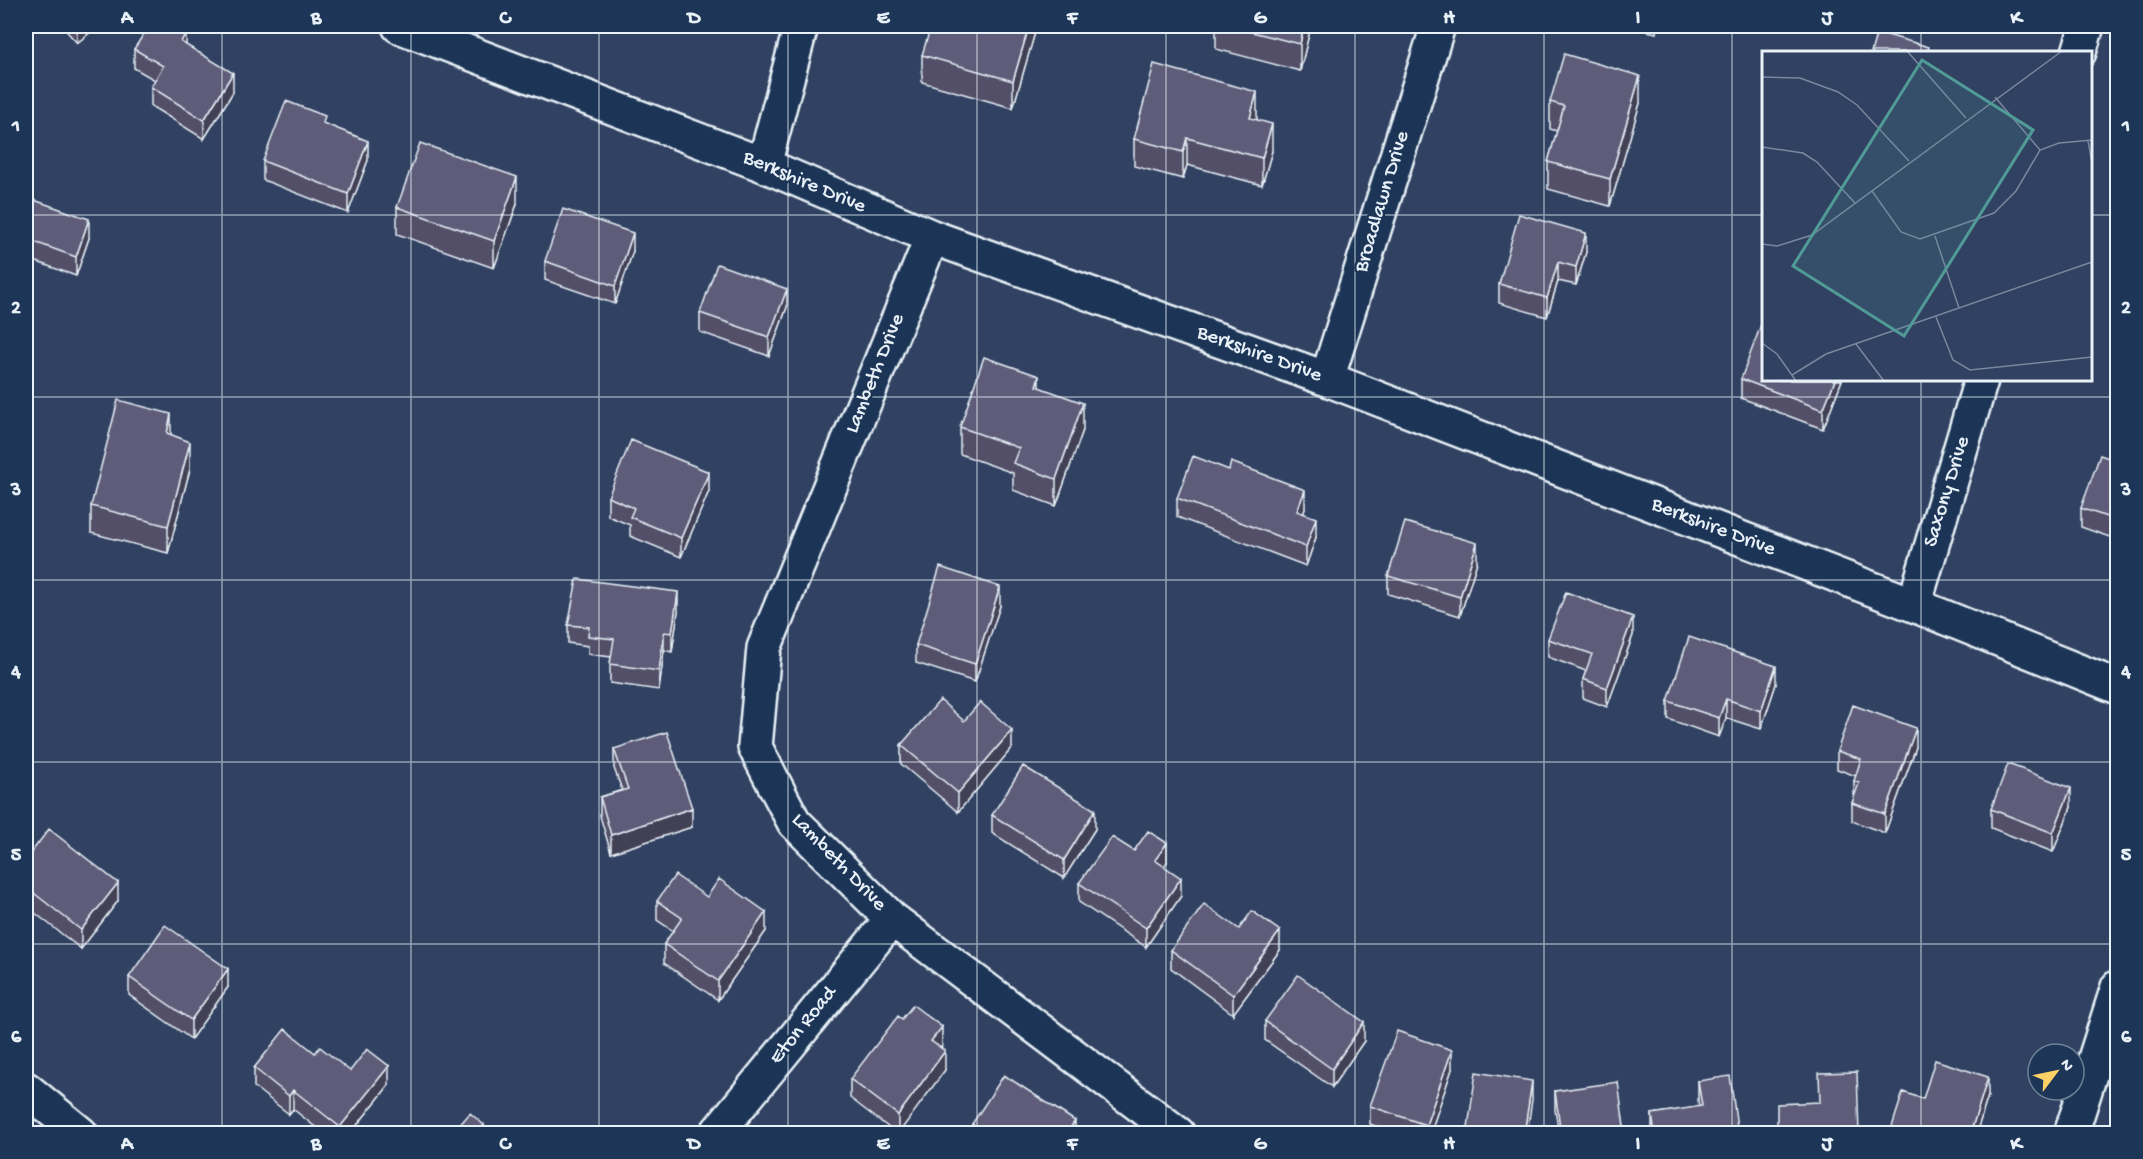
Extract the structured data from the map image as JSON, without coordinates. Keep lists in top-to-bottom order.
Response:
{
  "streets": {
    "street": [
      "Berkshire Drive",
      "Broadlawn Drive",
      "Lambeth Drive",
      "Saxony Drive",
      "Eton Road"
    ]
  },
  "crossings": [
    ["Berkshire Drive", "Broadlawn Drive"],
    ["Berkshire Drive", "Lambeth Drive"],
    ["Berkshire Drive", "Saxony Drive"],
    ["Lambeth Drive", "Eton Road"]
  ],
  "north": "top right",
  "grid": {
    "columns": [
      "A",
      "B",
      "C",
      "D",
      "E",
      "F",
      "G",
      "H",
      "I",
      "J",
      "K"
    ],
    "rows": [
      "1",
      "2",
      "3",
      "4",
      "5",
      "6"
    ]
  }
}
